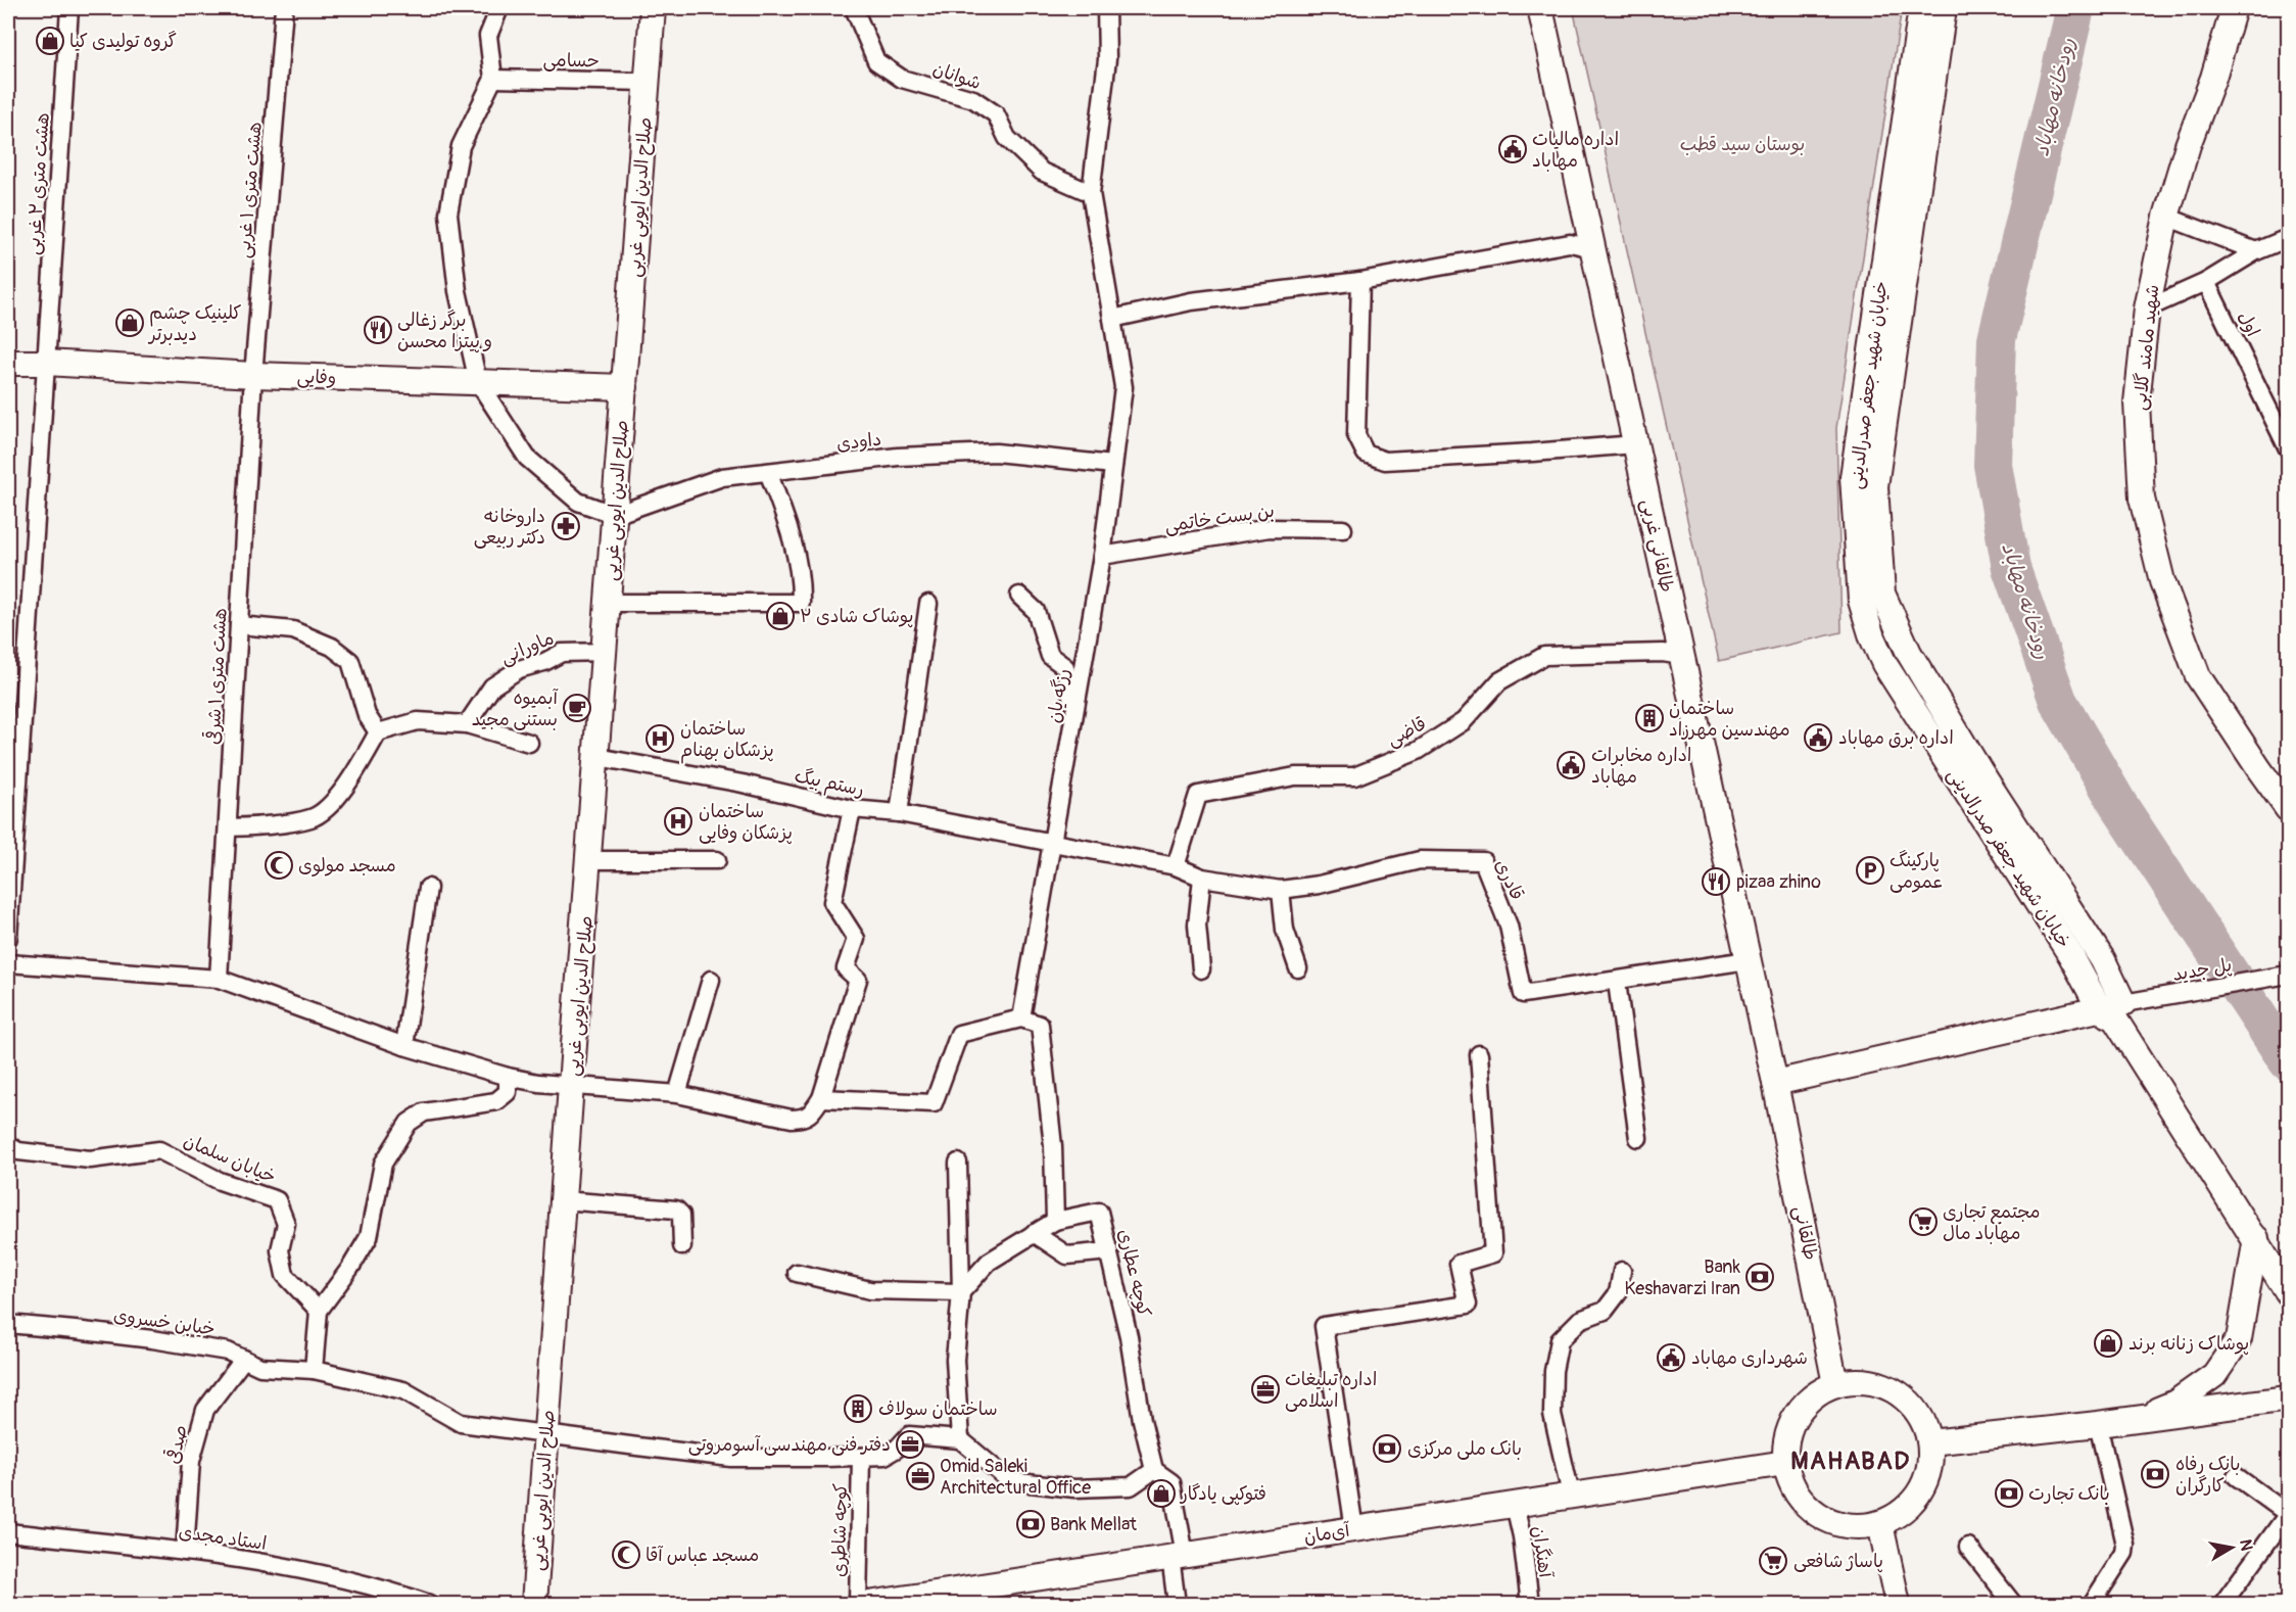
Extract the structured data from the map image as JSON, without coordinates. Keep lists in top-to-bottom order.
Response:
{
  "streets": {
    "street": [
      "حسامی",
      "شوانان",
      "هشت متری ۲ غربی",
      "هشت متری ۱ غربی",
      "صلاح الدین ایوبی غربی",
      "اول",
      "شهید مامند گلابی",
      "وفایی",
      "خیابان شهید جعفر صدرالدینی",
      "داودی",
      "صلاح الدین ایوبی غریی",
      "بن بست خاتمی",
      "طالقانی غربی",
      "ماورانی",
      "هشت متری ۱ شرقی",
      "رزگه یان",
      "قاضی",
      "رستم بیگ",
      "قادری",
      "پل جدید",
      "خیابان سلمان",
      "طالقانی",
      "کوچه عطاری",
      "خیابن خسروی",
      "صدقی",
      "کوچه شاطری",
      "آی‌مان",
      "استاد مجدی",
      "آهنگران"
    ]
  },
  "crossings": [
    ["حسامی", "صلاح الدین ایوبی غربی"],
    ["شوانان", "رزگه یان"],
    ["هشت متری ۲ غربی", "وفایی"],
    ["هشت متری ۱ غربی", "وفایی"],
    ["هشت متری ۱ غربی", "هشت متری ۱ شرقی"],
    ["صلاح الدین ایوبی غربی", "وفایی"],
    ["صلاح الدین ایوبی غربی", "صلاح الدین ایوبی غریی"],
    ["وفایی", "صلاح الدین ایوبی غریی"],
    ["وفایی", "هشت متری ۱ شرقی"],
    ["خیابان شهید جعفر صدرالدینی", "پل جدید"],
    ["داودی", "صلاح الدین ایوبی غریی"],
    ["داودی", "رزگه یان"],
    ["صلاح الدین ایوبی غریی", "ماورانی"],
    ["صلاح الدین ایوبی غریی", "رستم بیگ"],
    ["صلاح الدین ایوبی غریی", "خیابن خسروی"],
    ["بن بست خاتمی", "رزگه یان"],
    ["طالقانی غربی", "قاضی"],
    ["طالقانی غربی", "قادری"],
    ["طالقانی غربی", "طالقانی"],
    ["رزگه یان", "رستم بیگ"],
    ["قاضی", "رستم بیگ"],
    ["قاضی", "قادری"],
    ["رستم بیگ", "قادری"],
    ["طالقانی", "آی‌مان"],
    ["کوچه عطاری", "آی‌مان"],
    ["خیابن خسروی", "صدقی"],
    ["خیابن خسروی", "کوچه شاطری"],
    ["صدقی", "استاد مجدی"],
    ["آی‌مان", "آهنگران"]
  ],
  "districts": ["MAHABAD"],
  "water": ["رودخانه مهاباد"],
  "parks": ["بوستان سید قطب"],
  "places": {
    "shop": [
      "گروه تولیدی کیا",
      "کلینیک چشم دیدبرتر",
      "پوشاک شادی ۲",
      "پوشاک زنانه برند",
      "فتوکپی یادگار"
    ],
    "public building": [
      "اداره مالیات مهاباد",
      "اداره برق مهاباد",
      "اداره مخابرات مهاباد",
      "شهرداری مهاباد"
    ],
    "restaurant": ["برگر زغالی و پیتزا محسن", "pizaa zhino"],
    "pharmacy": ["داروخانه دکتر ربیعی"],
    "cafe": ["آبمیوه بستنی مجید"],
    "building": ["ساختمان مهندسین مهرزاد", "ساختمان سولاف"],
    "hospital": ["ساختمان پزشکان بهنام", "ساختمان پزشکان وفایی"],
    "mosque": ["مسجد مولوی", "مسجد عباس آقا"],
    "parking": ["پارکینگ عمومی"],
    "supermarket": ["مجتمع تجاری مهاباد مال", "پاساژ شافعی"],
    "bank": [
      "Bank Keshavarzi Iran",
      "بانک ملی مرکزی",
      "بانک رفاه کارگران",
      "بانک تجارت",
      "Bank Mellat"
    ],
    "office": ["اداره تبلیغات اسلامی", "دفتر فنی مهندسی آسومروتی", "Omid Saleki Architectural Office"]
  },
  "north": "right"
}
